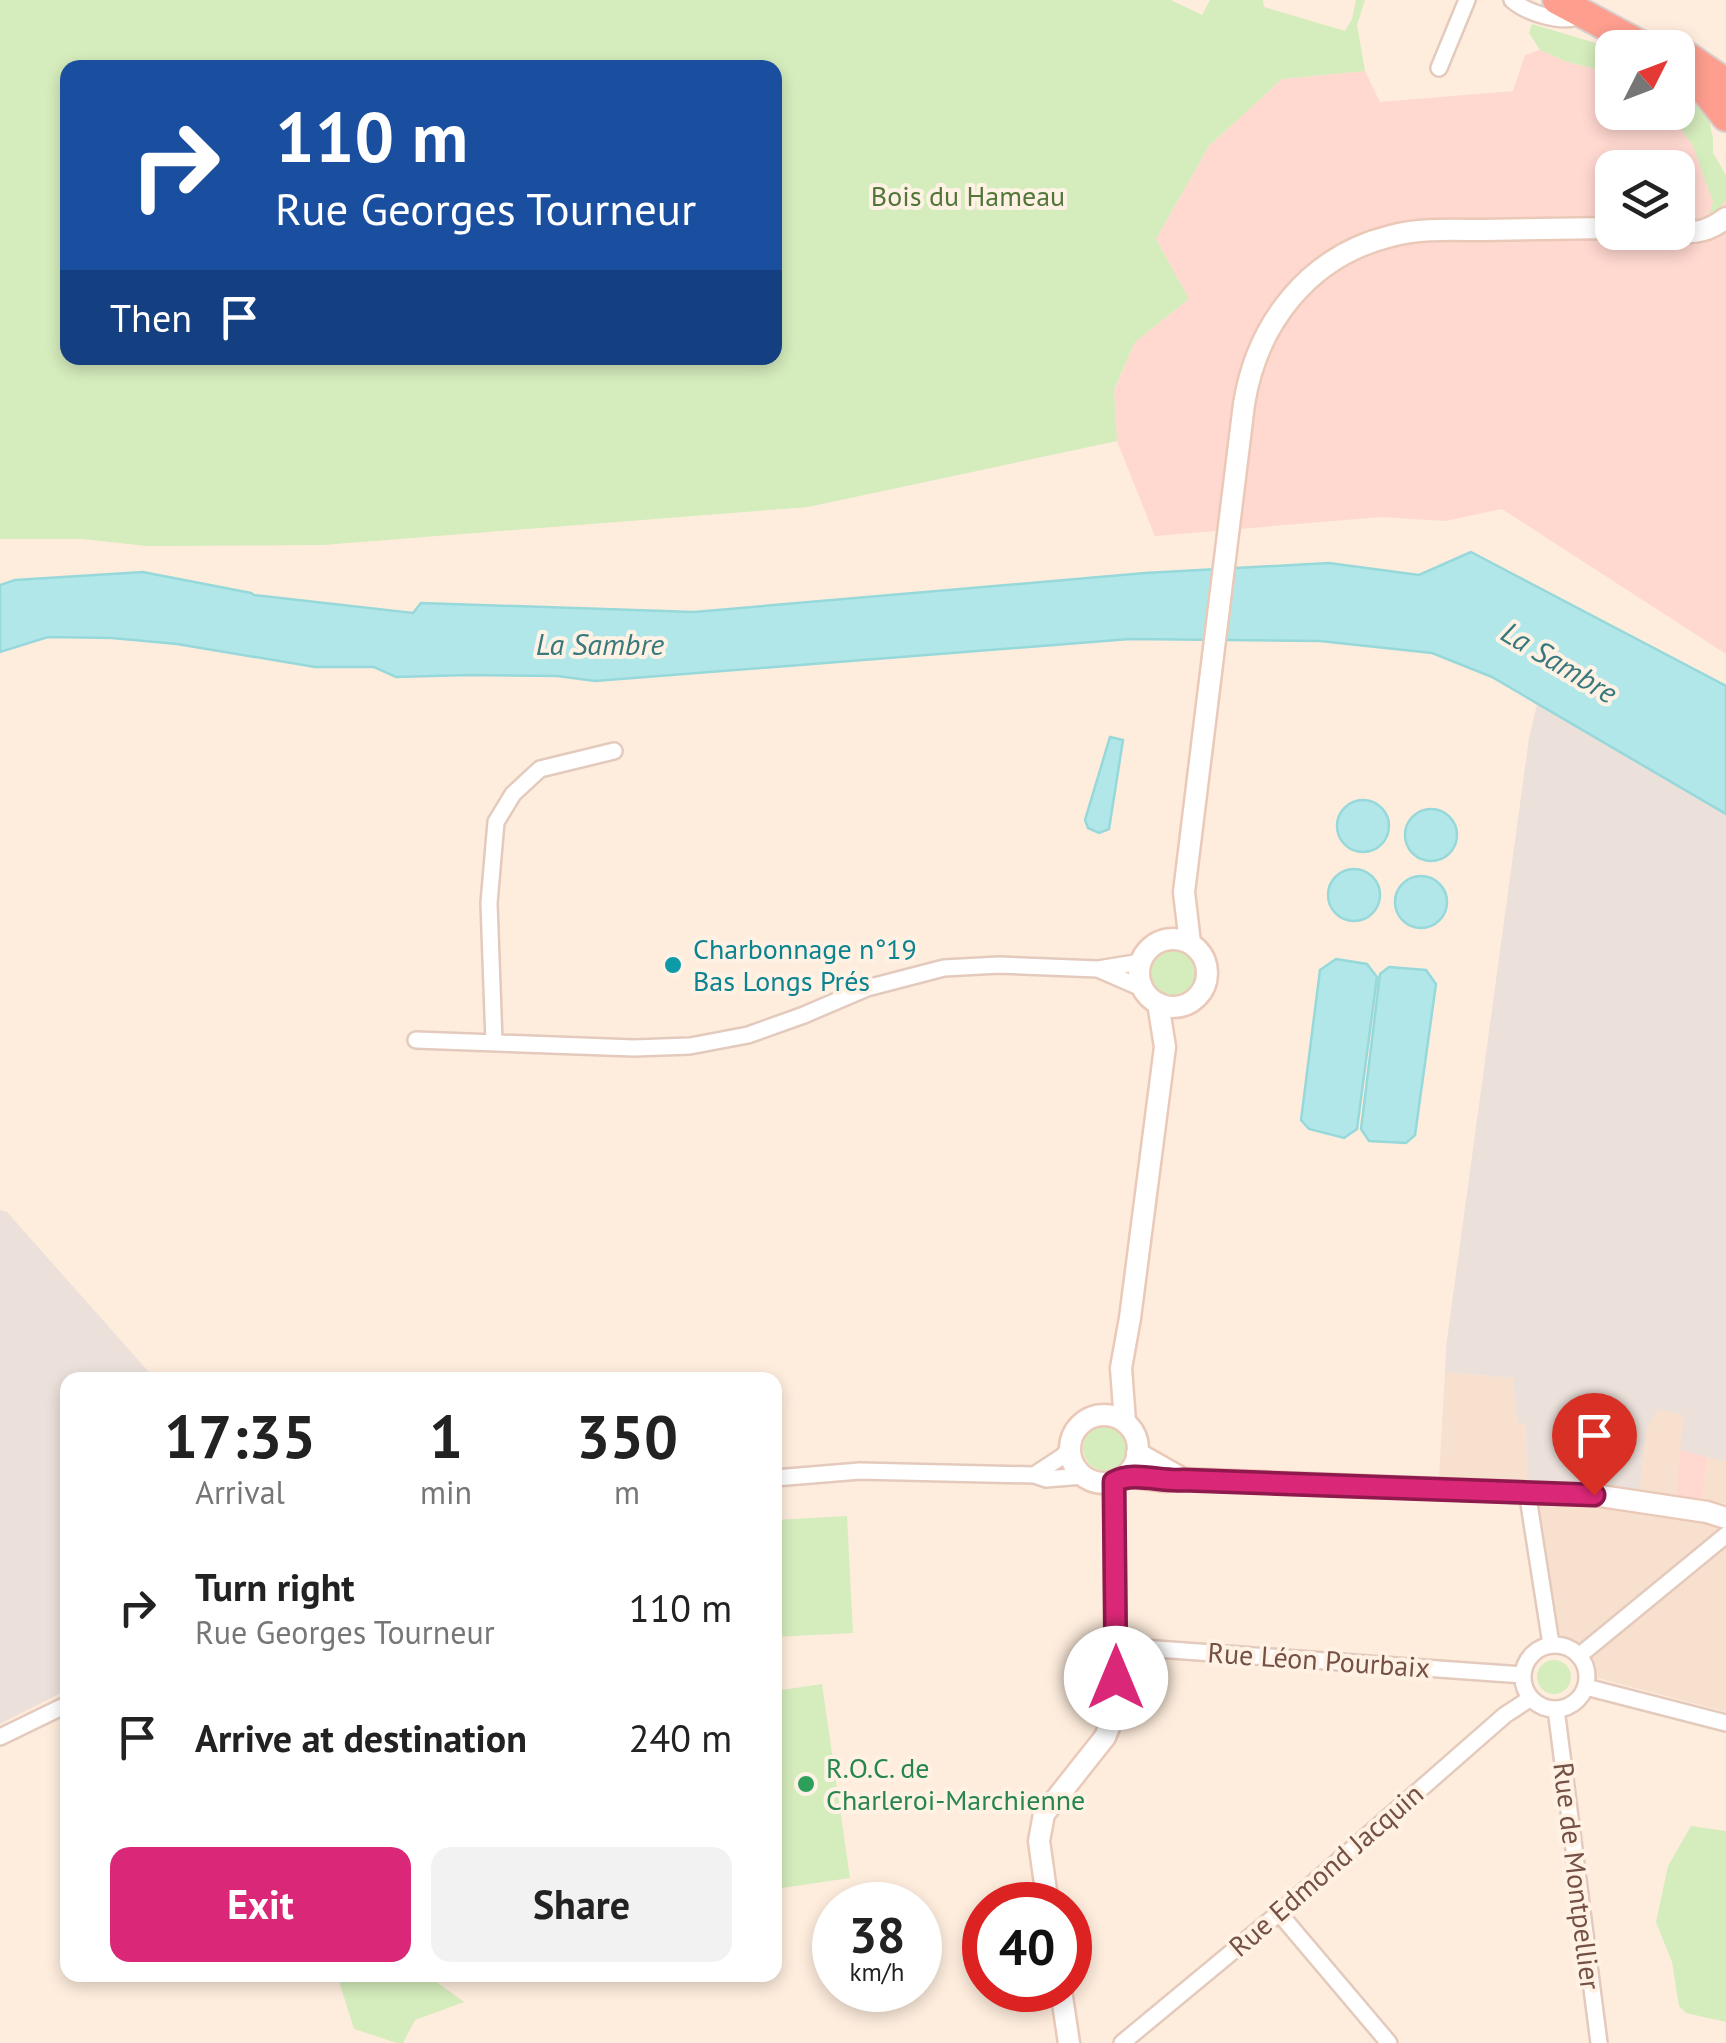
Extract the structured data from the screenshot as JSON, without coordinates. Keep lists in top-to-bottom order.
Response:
{
  "streets": {
    "street": ["Rue Léon Pourbaix", "Rue Edmond Jacquin", "Rue de Montpellier"]
  },
  "crossings": [
    ["Rue Léon Pourbaix", "Rue Edmond Jacquin"],
    ["Rue Léon Pourbaix", "Rue de Montpellier"],
    ["Rue Edmond Jacquin", "Rue de Montpellier"]
  ],
  "water": ["La Sambre"],
  "parks": ["Bois du Hameau"],
  "places": ["Charbonnage n°19 Bas Longs Prés", "R.O.C. de Charleroi-Marchienne"],
  "north": "top right",
  "page": {
    "turn": ["110 m", "Rue Georges Tourneur"],
    "then": "Then",
    "eta": [
      "17:35",
      "Arrival",
      "1",
      "min",
      "350",
      "m"
    ],
    "list": [
      {
        "name": "Turn right",
        "note": "Rue Georges Tourneur",
        "value": "110 m"
      },
      {
        "name": "Arrive at destination",
        "value": "240 m"
      }
    ],
    "buttons": ["Exit", "Share"],
    "speed": "38 km/h",
    "limit": "40"
  }
}
